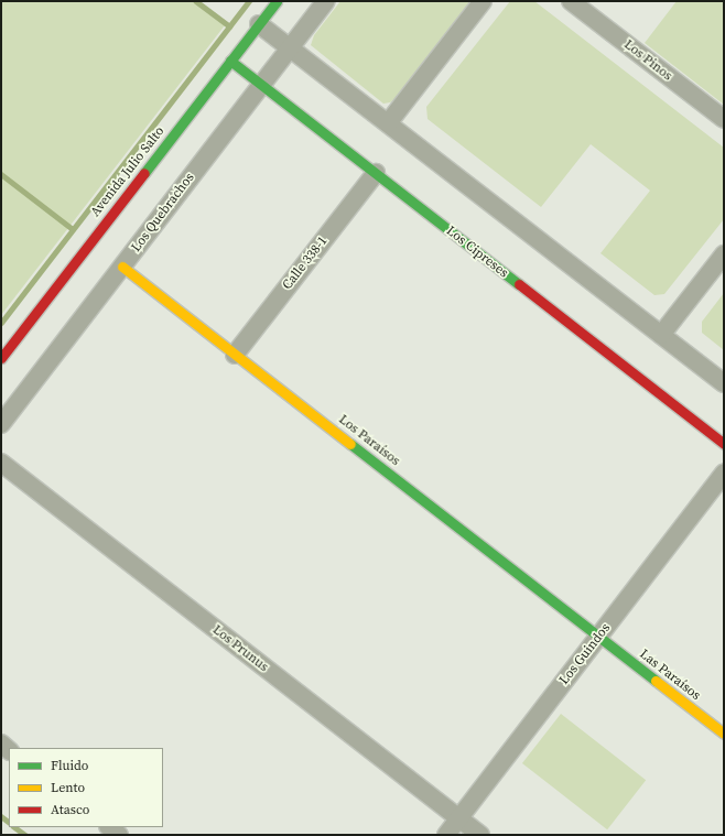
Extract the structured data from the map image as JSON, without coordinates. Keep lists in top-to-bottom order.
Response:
{
  "streets": {
    "street": [
      "Los Pinos",
      "Avenida Julio Salto",
      "Los Quebrachos",
      "Los Cipreses",
      "Calle 338-1",
      "Los Paraísos",
      "Los Prunus",
      "Los Guindos",
      "Las Paraísos"
    ]
  },
  "crossings": [
    ["Avenida Julio Salto", "Los Cipreses"],
    ["Los Quebrachos", "Los Cipreses"],
    ["Los Quebrachos", "Los Paraísos"],
    ["Los Cipreses", "Calle 338-1"],
    ["Calle 338-1", "Los Paraísos"],
    ["Los Paraísos", "Los Guindos"],
    ["Los Paraísos", "Las Paraísos"],
    ["Los Prunus", "Los Guindos"],
    ["Los Guindos", "Las Paraísos"]
  ],
  "legend": ["Fluido", "Lento", "Atasco"]
}
